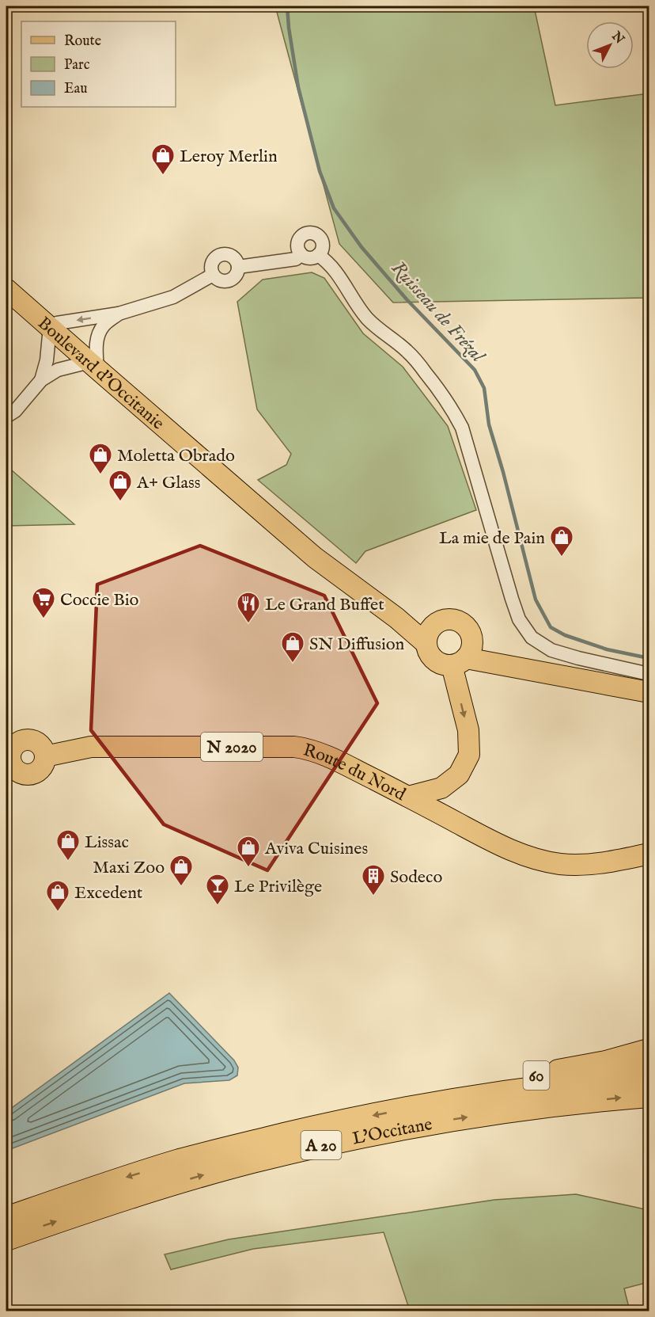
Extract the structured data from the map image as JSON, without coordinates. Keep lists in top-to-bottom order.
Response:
{
  "streets": {
    "highway": ["60", "L'Occitane", "A 20"],
    "main road": ["Boulevard d'Occitanie", "N 2020", "Route du Nord"]
  },
  "crossings": [
    ["60", "L'Occitane"]
  ],
  "water": ["Ruisseau de Frézal"],
  "places": {
    "shop": [
      "Leroy Merlin",
      "Moletta Obrado",
      "A+ Glass",
      "La mie de Pain",
      "SN Diffusion",
      "Lissac",
      "Aviva Cuisines",
      "Maxi Zoo",
      "Excedent"
    ],
    "supermarket": ["Coccie Bio"],
    "restaurant": ["Le Grand Buffet"],
    "building": ["Sodeco"],
    "bar": ["Le Privilège"]
  },
  "legend": ["Route", "Parc", "Eau"],
  "north": "top right"
}
